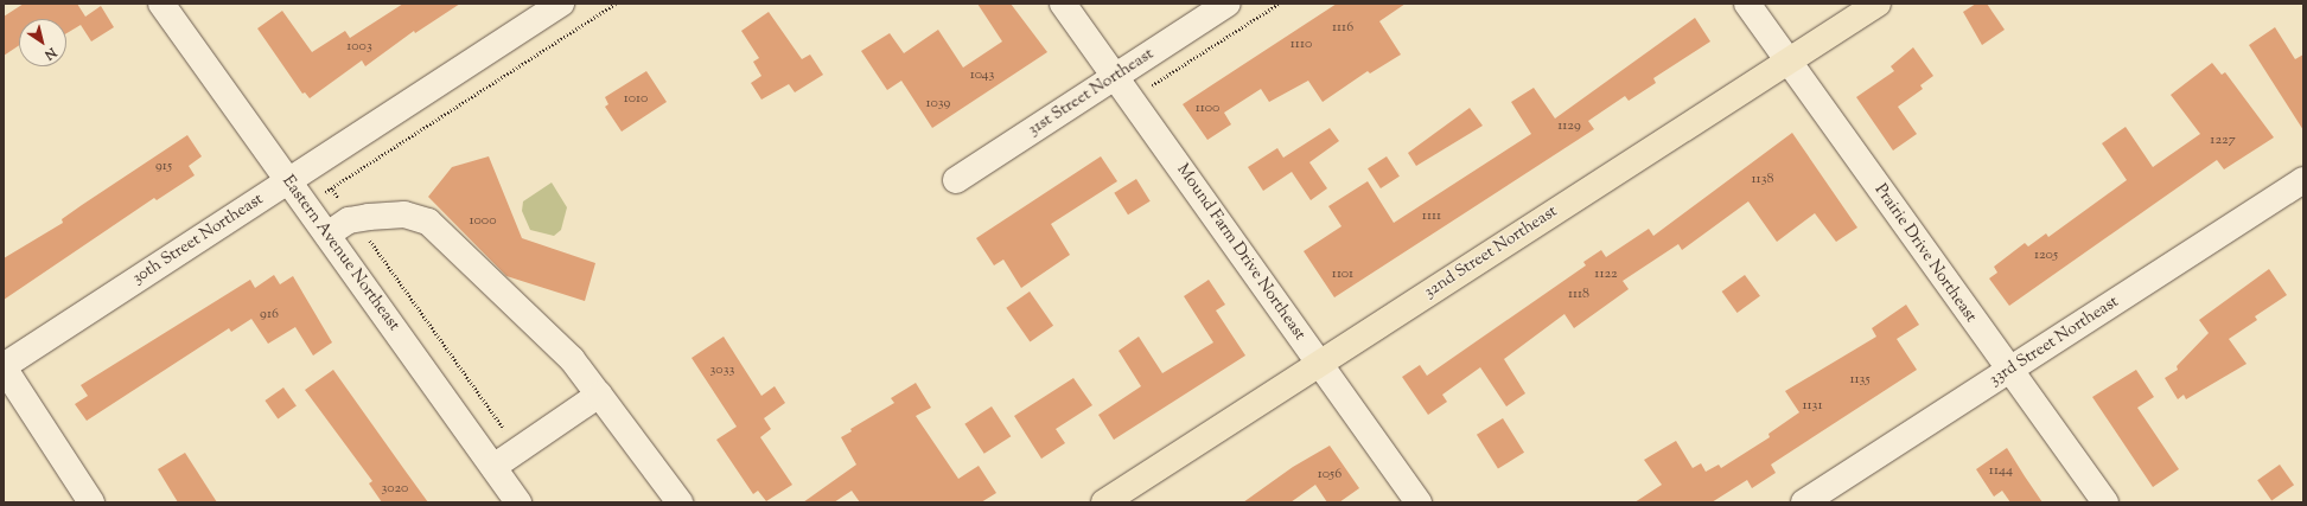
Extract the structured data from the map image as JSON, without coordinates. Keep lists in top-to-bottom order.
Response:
{
  "streets": {
    "main road": ["32nd Street Northeast"],
    "street": [
      "31st Street Northeast",
      "30th Street Northeast",
      "Mound Farm Drive Northeast",
      "Eastern Avenue Northeast",
      "Prairie Drive Northeast",
      "33rd Street Northeast"
    ]
  },
  "crossings": [
    ["31st Street Northeast", "Mound Farm Drive Northeast"],
    ["30th Street Northeast", "Eastern Avenue Northeast"],
    ["Mound Farm Drive Northeast", "32nd Street Northeast"],
    ["32nd Street Northeast", "Prairie Drive Northeast"],
    ["Prairie Drive Northeast", "33rd Street Northeast"]
  ],
  "house_numbers": [
    "1116",
    "1110",
    "1003",
    "1043",
    "1010",
    "1039",
    "1100",
    "1129",
    "1227",
    "915",
    "1138",
    "1111",
    "1000",
    "1205",
    "1101",
    "1122",
    "1118",
    "916",
    "3033",
    "1135",
    "1131",
    "1144",
    "1056",
    "3020"
  ],
  "north": "bottom right"
}
